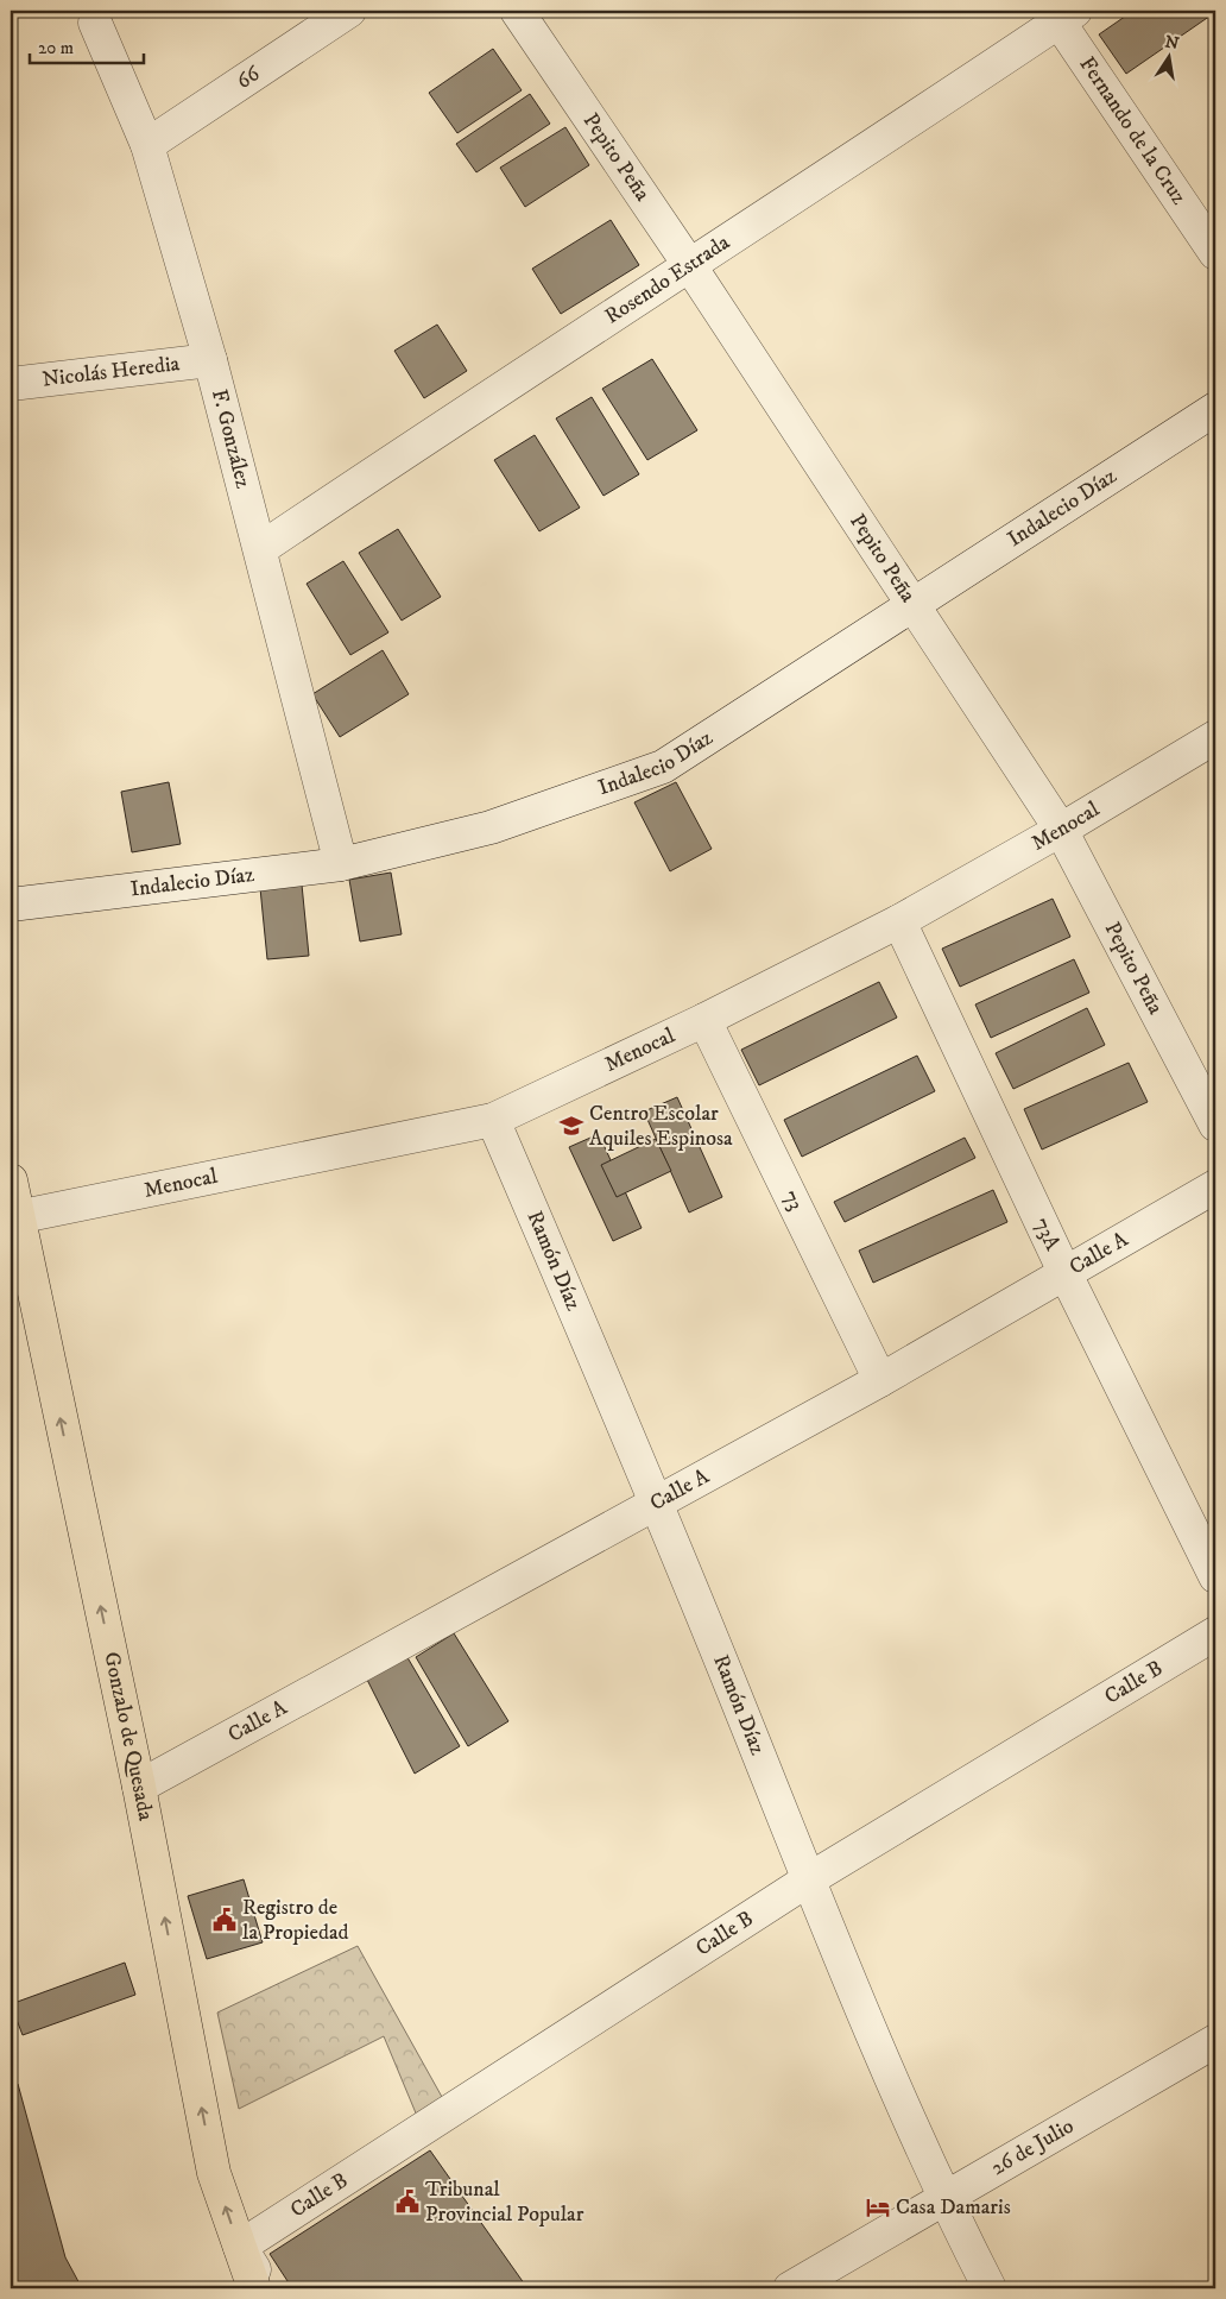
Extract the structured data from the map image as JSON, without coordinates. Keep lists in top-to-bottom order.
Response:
{
  "streets": {
    "main road": ["Gonzalo de Quesada"],
    "street": [
      "66",
      "Fernando de la Cruz",
      "Pepito Peña",
      "Rosendo Estrada",
      "Nicolás Heredia",
      "F. González",
      "Indalecio Díaz",
      "Menocal",
      "73",
      "73A",
      "Calle A",
      "Ramón Díaz",
      "Calle B",
      "26 de Julio"
    ]
  },
  "crossings": [
    ["66", "F. González"],
    ["Fernando de la Cruz", "Rosendo Estrada"],
    ["Pepito Peña", "Rosendo Estrada"],
    ["Pepito Peña", "Indalecio Díaz"],
    ["Pepito Peña", "Menocal"],
    ["Rosendo Estrada", "F. González"],
    ["Nicolás Heredia", "F. González"],
    ["F. González", "Indalecio Díaz"],
    ["Menocal", "73"],
    ["Menocal", "73A"],
    ["Menocal", "Ramón Díaz"],
    ["Menocal", "Gonzalo de Quesada"],
    ["73", "Calle A"],
    ["73A", "Calle A"],
    ["Calle A", "Ramón Díaz"],
    ["Calle A", "Gonzalo de Quesada"],
    ["Ramón Díaz", "Calle B"],
    ["Ramón Díaz", "26 de Julio"],
    ["Calle B", "Gonzalo de Quesada"]
  ],
  "one_way": ["Gonzalo de Quesada"],
  "places": {
    "school or university": ["Centro Escolar Aquiles Espinosa"],
    "public building": ["Registro de la Propiedad", "Tribunal Provincial Popular"],
    "hotel": ["Casa Damaris"]
  },
  "scale_bar": "20 m",
  "north": "top"
}
